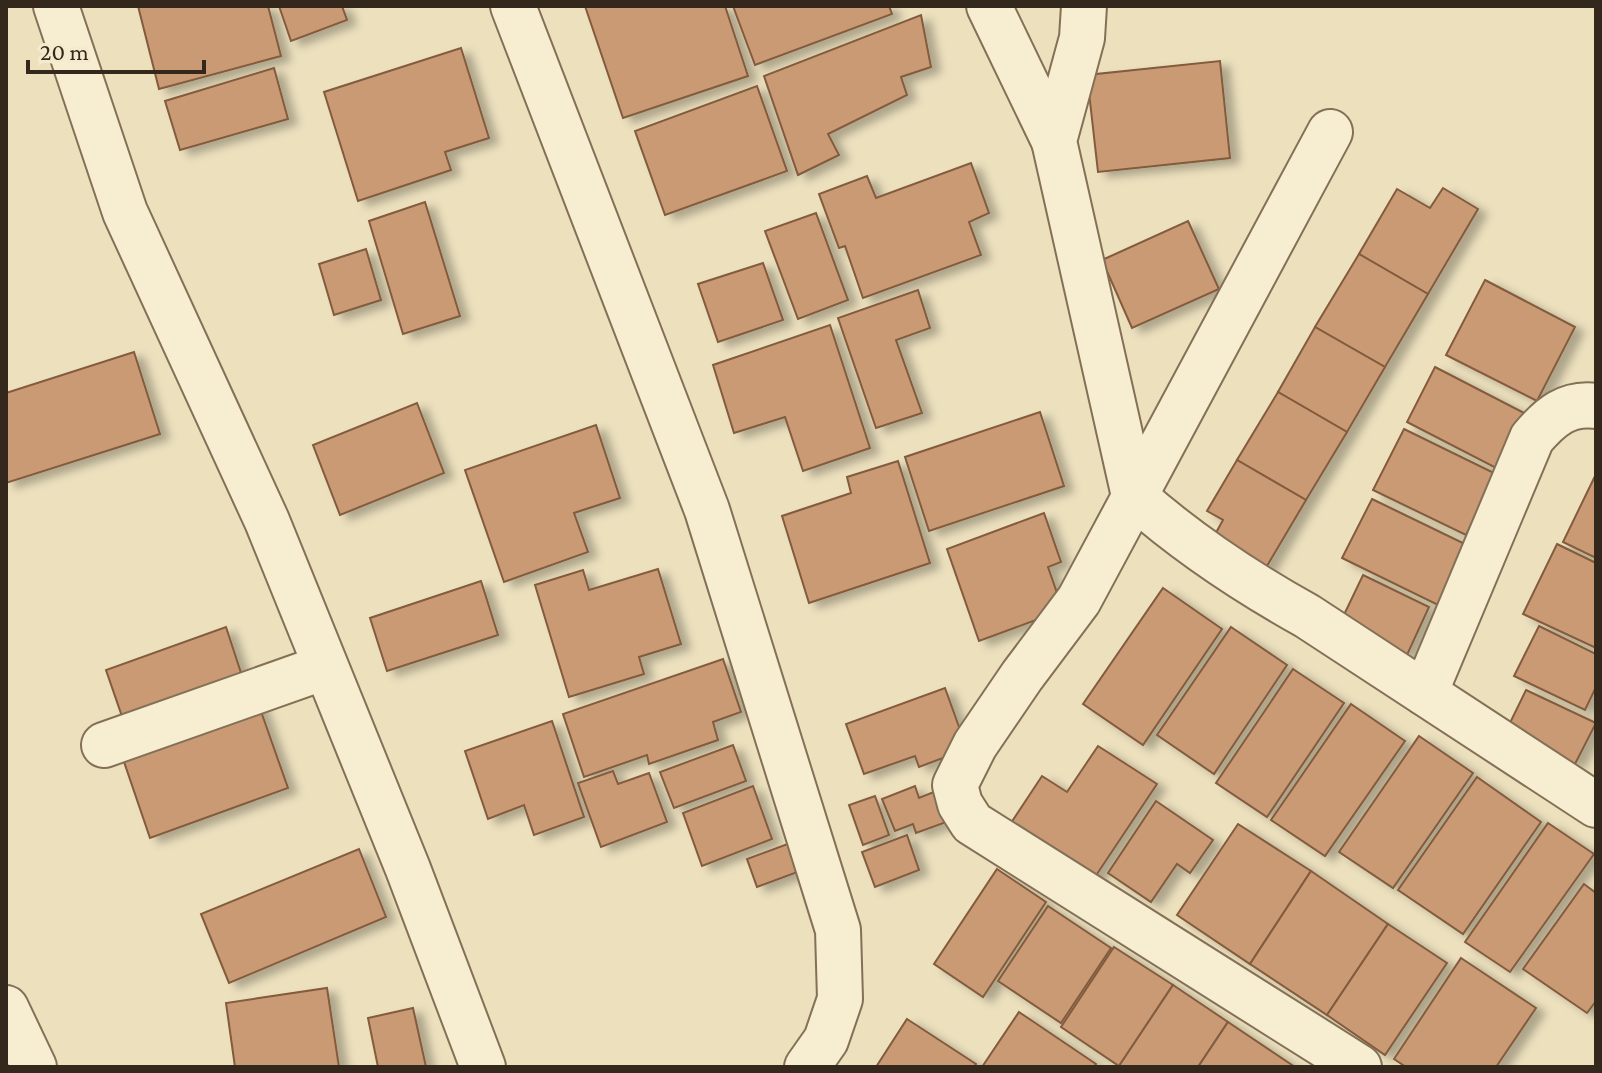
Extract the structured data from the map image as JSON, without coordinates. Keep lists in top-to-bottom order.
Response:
{
  "scale_bar": "20 m"
}
